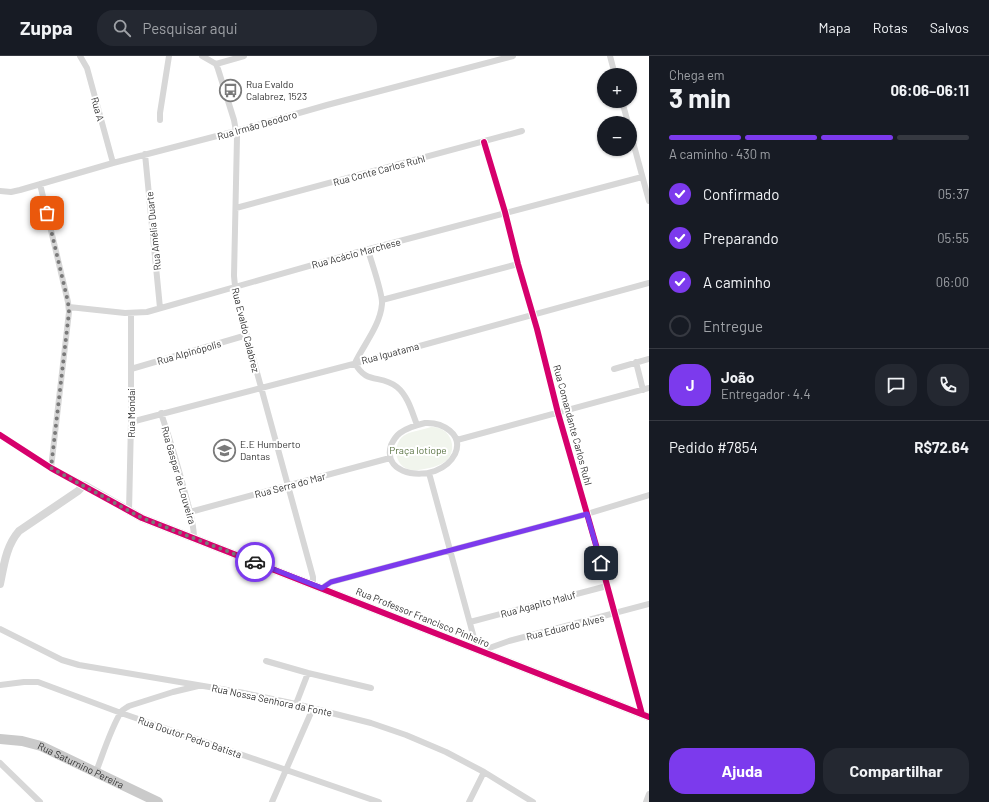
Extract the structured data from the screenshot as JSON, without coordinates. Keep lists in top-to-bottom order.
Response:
{
  "streets": {
    "main road": ["Rua Saturnino Pereira"],
    "street": [
      "Rua A",
      "Rua Irmão Deodoro",
      "Rua Conte Carlos Ruhl",
      "Rua Amélia Duarte",
      "Rua Acácio Marchese",
      "Rua Evaldo Calabrez",
      "Rua Alpinópolis",
      "Rua Iguatama",
      "Rua Mondai",
      "Rua Comandante Carlos Ruhl",
      "Rua Gaspar de Louveira",
      "Rua Serra do Mar",
      "Rua Agapito Maluf",
      "Rua Professor Francisco Pinheiro",
      "Rua Eduardo Alves",
      "Rua Nossa Senhora da Fonte",
      "Rua Doutor Pedro Batista"
    ]
  },
  "crossings": [
    ["Rua A", "Rua Irmão Deodoro"],
    ["Rua Irmão Deodoro", "Rua Amélia Duarte"],
    ["Rua Irmão Deodoro", "Rua Evaldo Calabrez"],
    ["Rua Conte Carlos Ruhl", "Rua Evaldo Calabrez"],
    ["Rua Conte Carlos Ruhl", "Rua Comandante Carlos Ruhl"],
    ["Rua Amélia Duarte", "Rua Acácio Marchese"],
    ["Rua Acácio Marchese", "Rua Evaldo Calabrez"],
    ["Rua Acácio Marchese", "Rua Mondai"],
    ["Rua Acácio Marchese", "Rua Comandante Carlos Ruhl"],
    ["Rua Evaldo Calabrez", "Rua Alpinópolis"],
    ["Rua Evaldo Calabrez", "Rua Iguatama"],
    ["Rua Evaldo Calabrez", "Rua Serra do Mar"],
    ["Rua Evaldo Calabrez", "Rua Professor Francisco Pinheiro"],
    ["Rua Alpinópolis", "Rua Mondai"],
    ["Rua Iguatama", "Rua Mondai"],
    ["Rua Iguatama", "Rua Comandante Carlos Ruhl"],
    ["Rua Iguatama", "Rua Gaspar de Louveira"],
    ["Rua Mondai", "Rua Professor Francisco Pinheiro"],
    ["Rua Comandante Carlos Ruhl", "Rua Agapito Maluf"],
    ["Rua Comandante Carlos Ruhl", "Rua Professor Francisco Pinheiro"],
    ["Rua Comandante Carlos Ruhl", "Rua Eduardo Alves"],
    ["Rua Gaspar de Louveira", "Rua Serra do Mar"],
    ["Rua Gaspar de Louveira", "Rua Professor Francisco Pinheiro"],
    ["Rua Professor Francisco Pinheiro", "Rua Eduardo Alves"]
  ],
  "parks": ["Praça Iotiope"],
  "places": {
    "bus stop": ["Rua Evaldo Calabrez, 1523"],
    "school or university": ["E.E Humberto Dantas"]
  },
  "page": {
    "header": "Zuppa",
    "search": "Pesquisar aqui",
    "nav": ["Mapa", "Rotas", "Salvos"],
    "heading": ["3 min", "Chega em", "06:06–06:11"],
    "panel": [
      "João",
      "Entregador · 4.4",
      "Pedido #7854",
      "R$72.64"
    ],
    "map_buttons": ["+", "−"],
    "bar": "A caminho · 430 m",
    "list": [
      ["Confirmado", "05:37"],
      ["Preparando", "05:55"],
      ["A caminho", "06:00"],
      "Entregue"
    ],
    "round": "J",
    "buttons": ["Ajuda", "Compartilhar"]
  }
}
